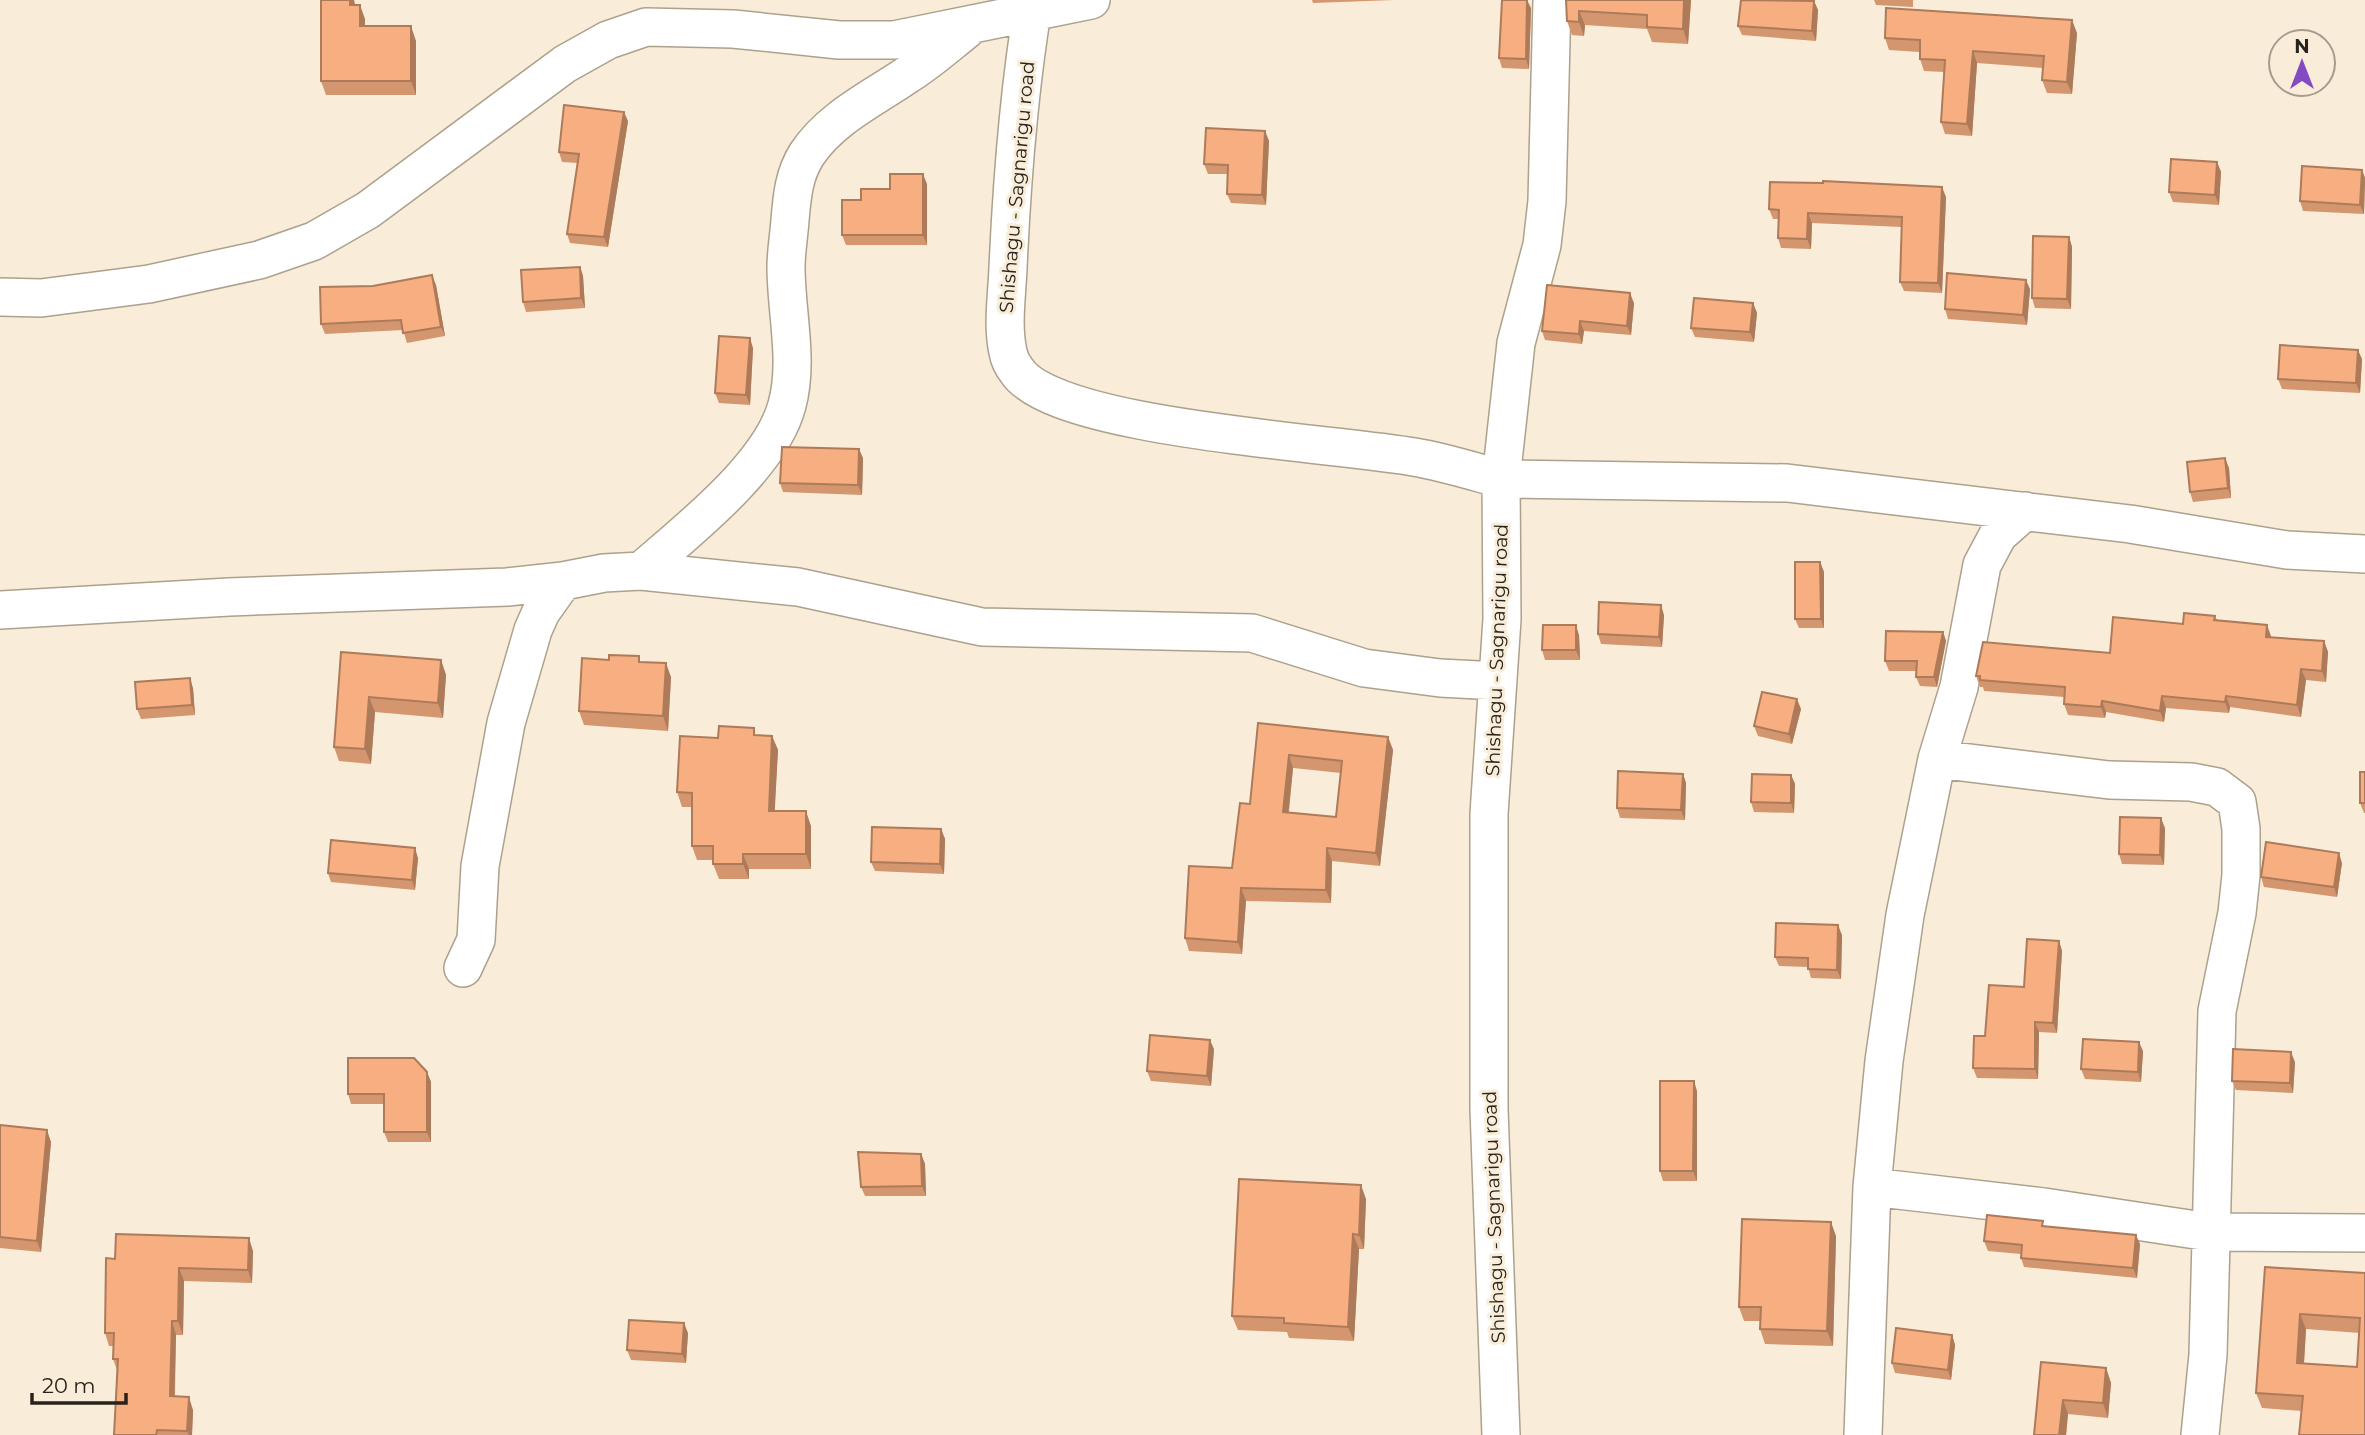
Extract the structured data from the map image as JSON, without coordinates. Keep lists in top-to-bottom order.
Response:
{
  "streets": {
    "street": ["Shishagu - Sagnarigu road"]
  },
  "scale_bar": "20 m",
  "north": "top"
}
